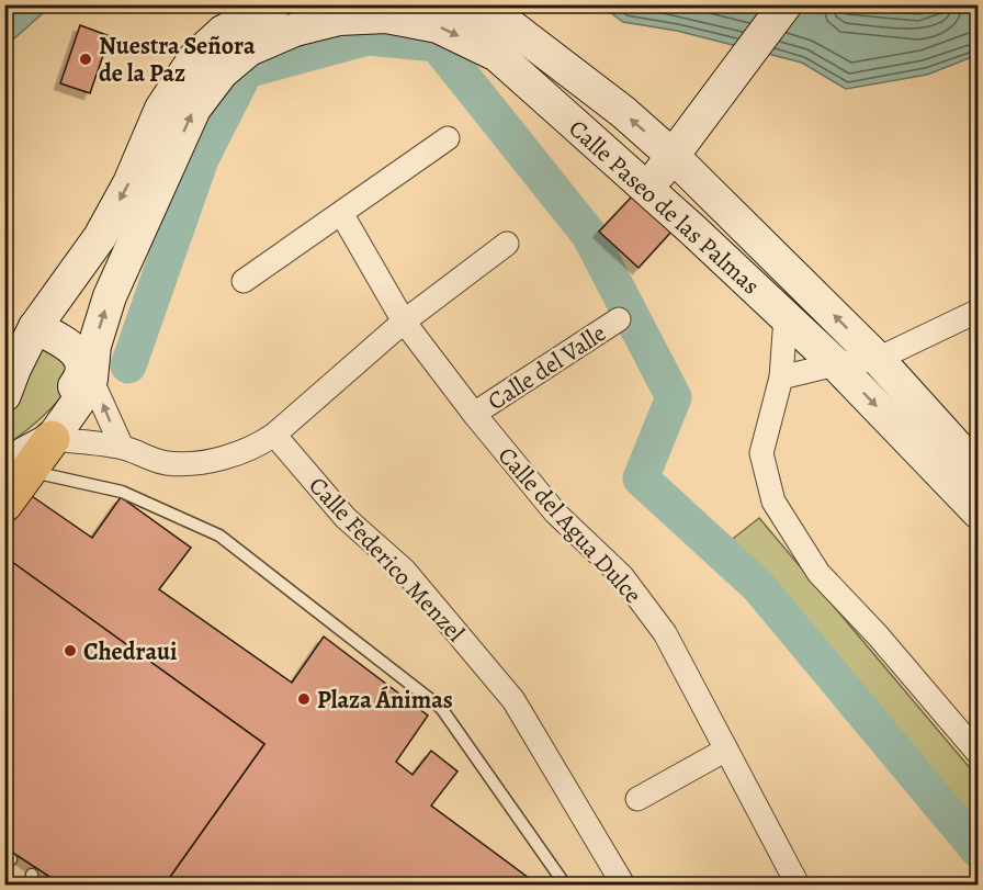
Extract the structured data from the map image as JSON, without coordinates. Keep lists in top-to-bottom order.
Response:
{
  "streets": {
    "main road": ["Calle Paseo de las Palmas"],
    "street": ["Calle del Valle", "Calle del Agua Dulce", "Calle Federico Menzel"]
  },
  "crossings": [
    ["Calle del Valle", "Calle del Agua Dulce"]
  ],
  "places": ["Nuestra Señora de la Paz", "Chedraui", "Plaza Ánimas"]
}
